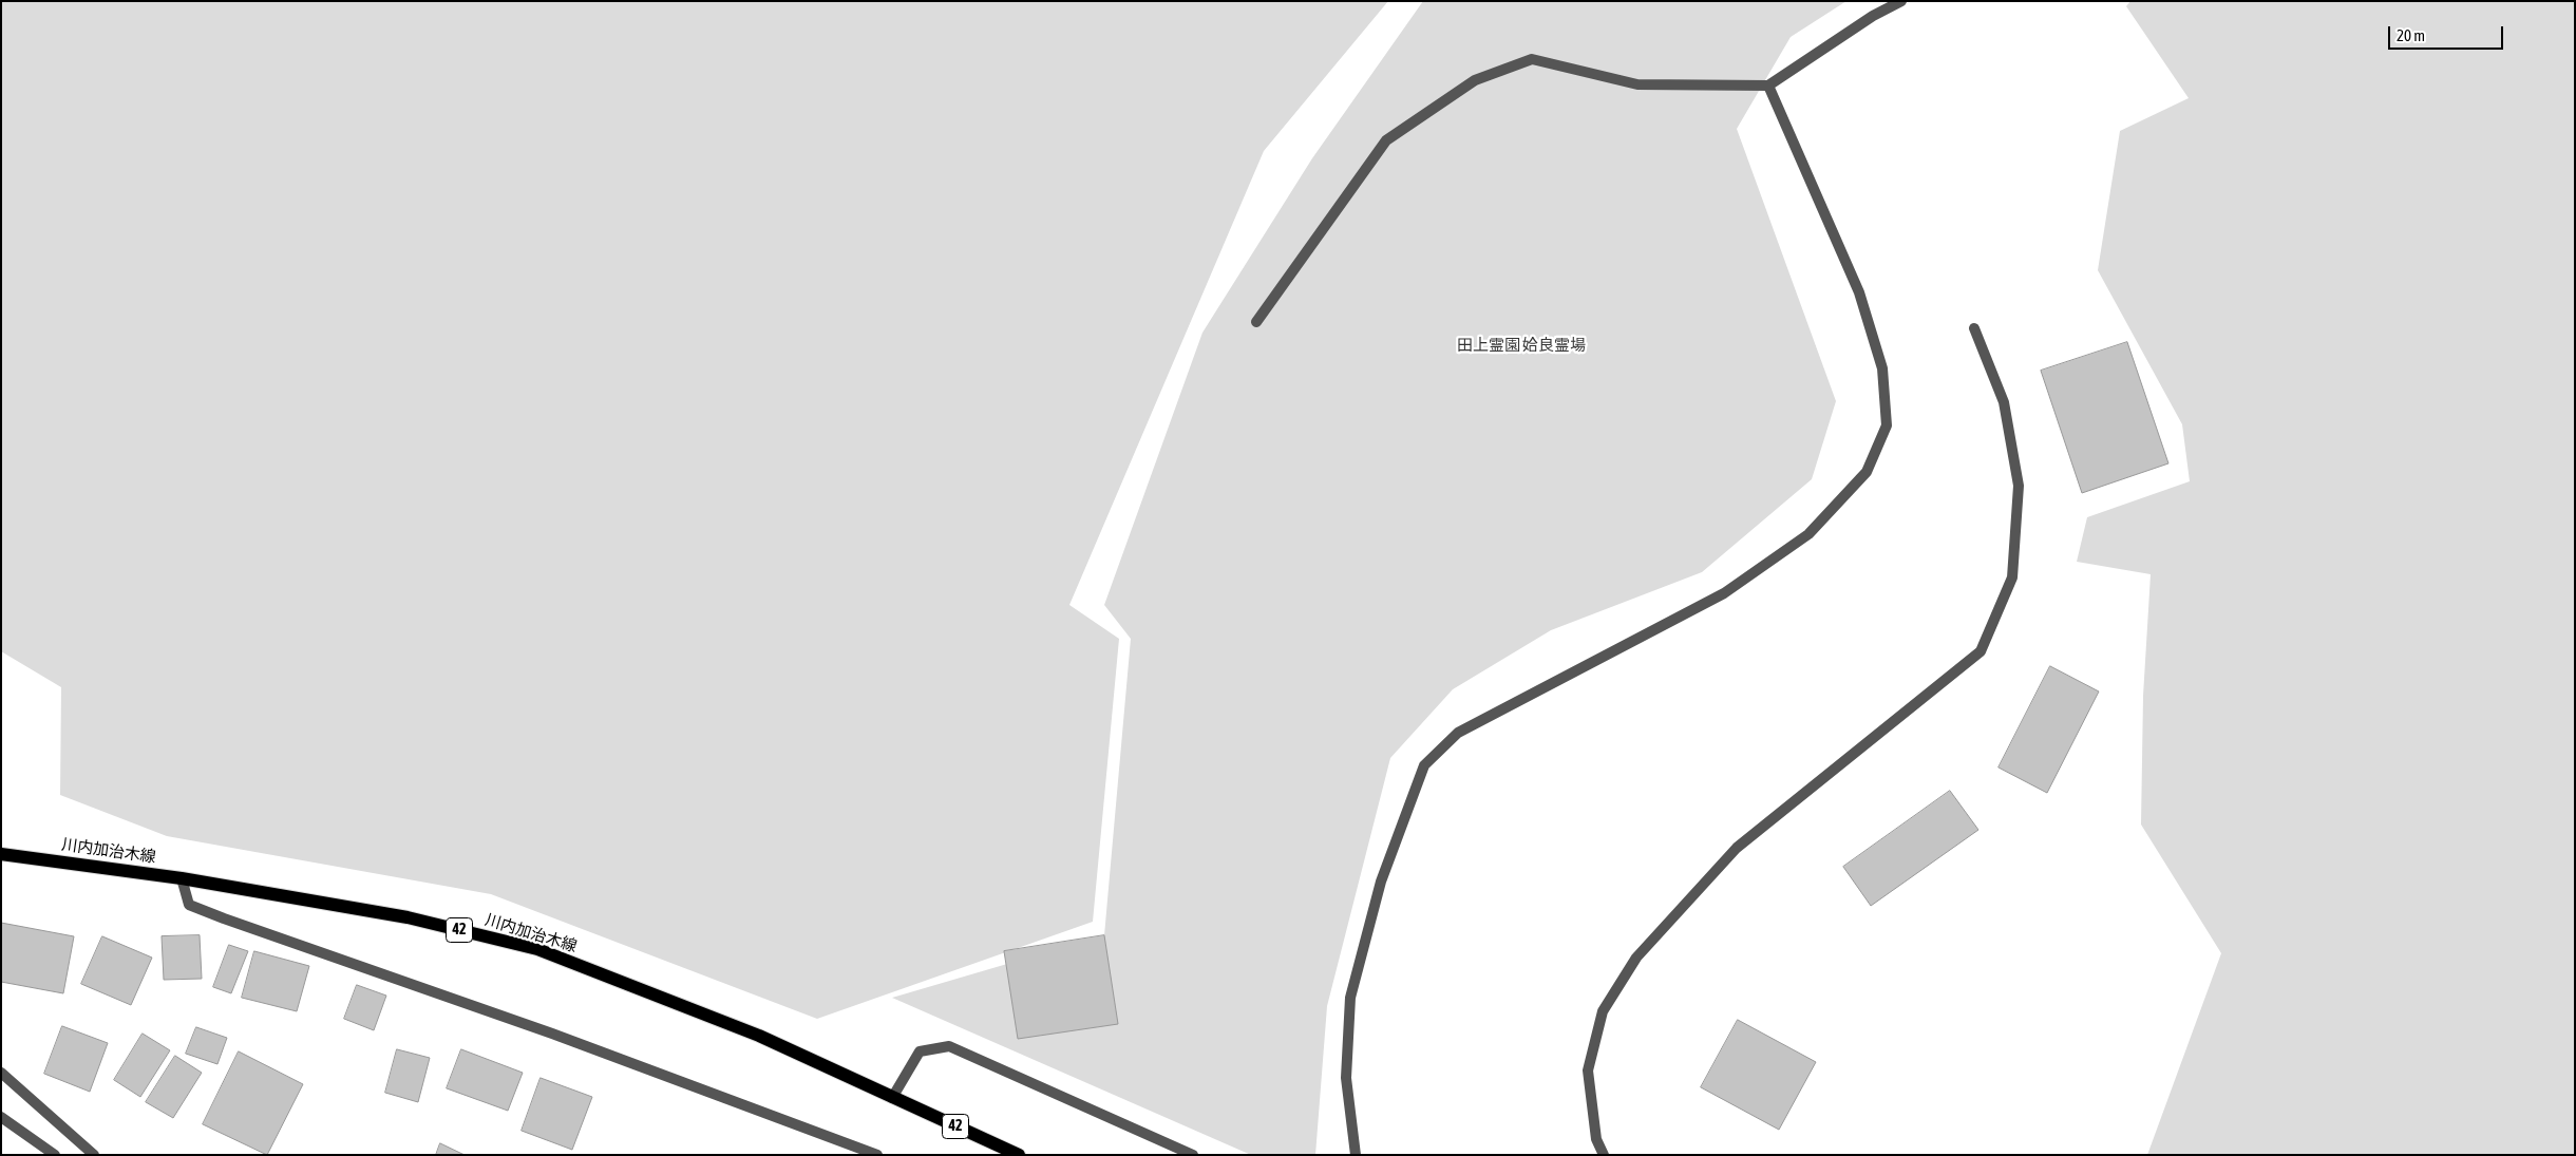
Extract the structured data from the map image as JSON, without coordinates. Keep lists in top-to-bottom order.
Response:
{
  "streets": {
    "main road": ["川内加治木線", "42"]
  },
  "parks": ["田上霊園 姶良霊場"],
  "scale_bar": "20 m"
}
